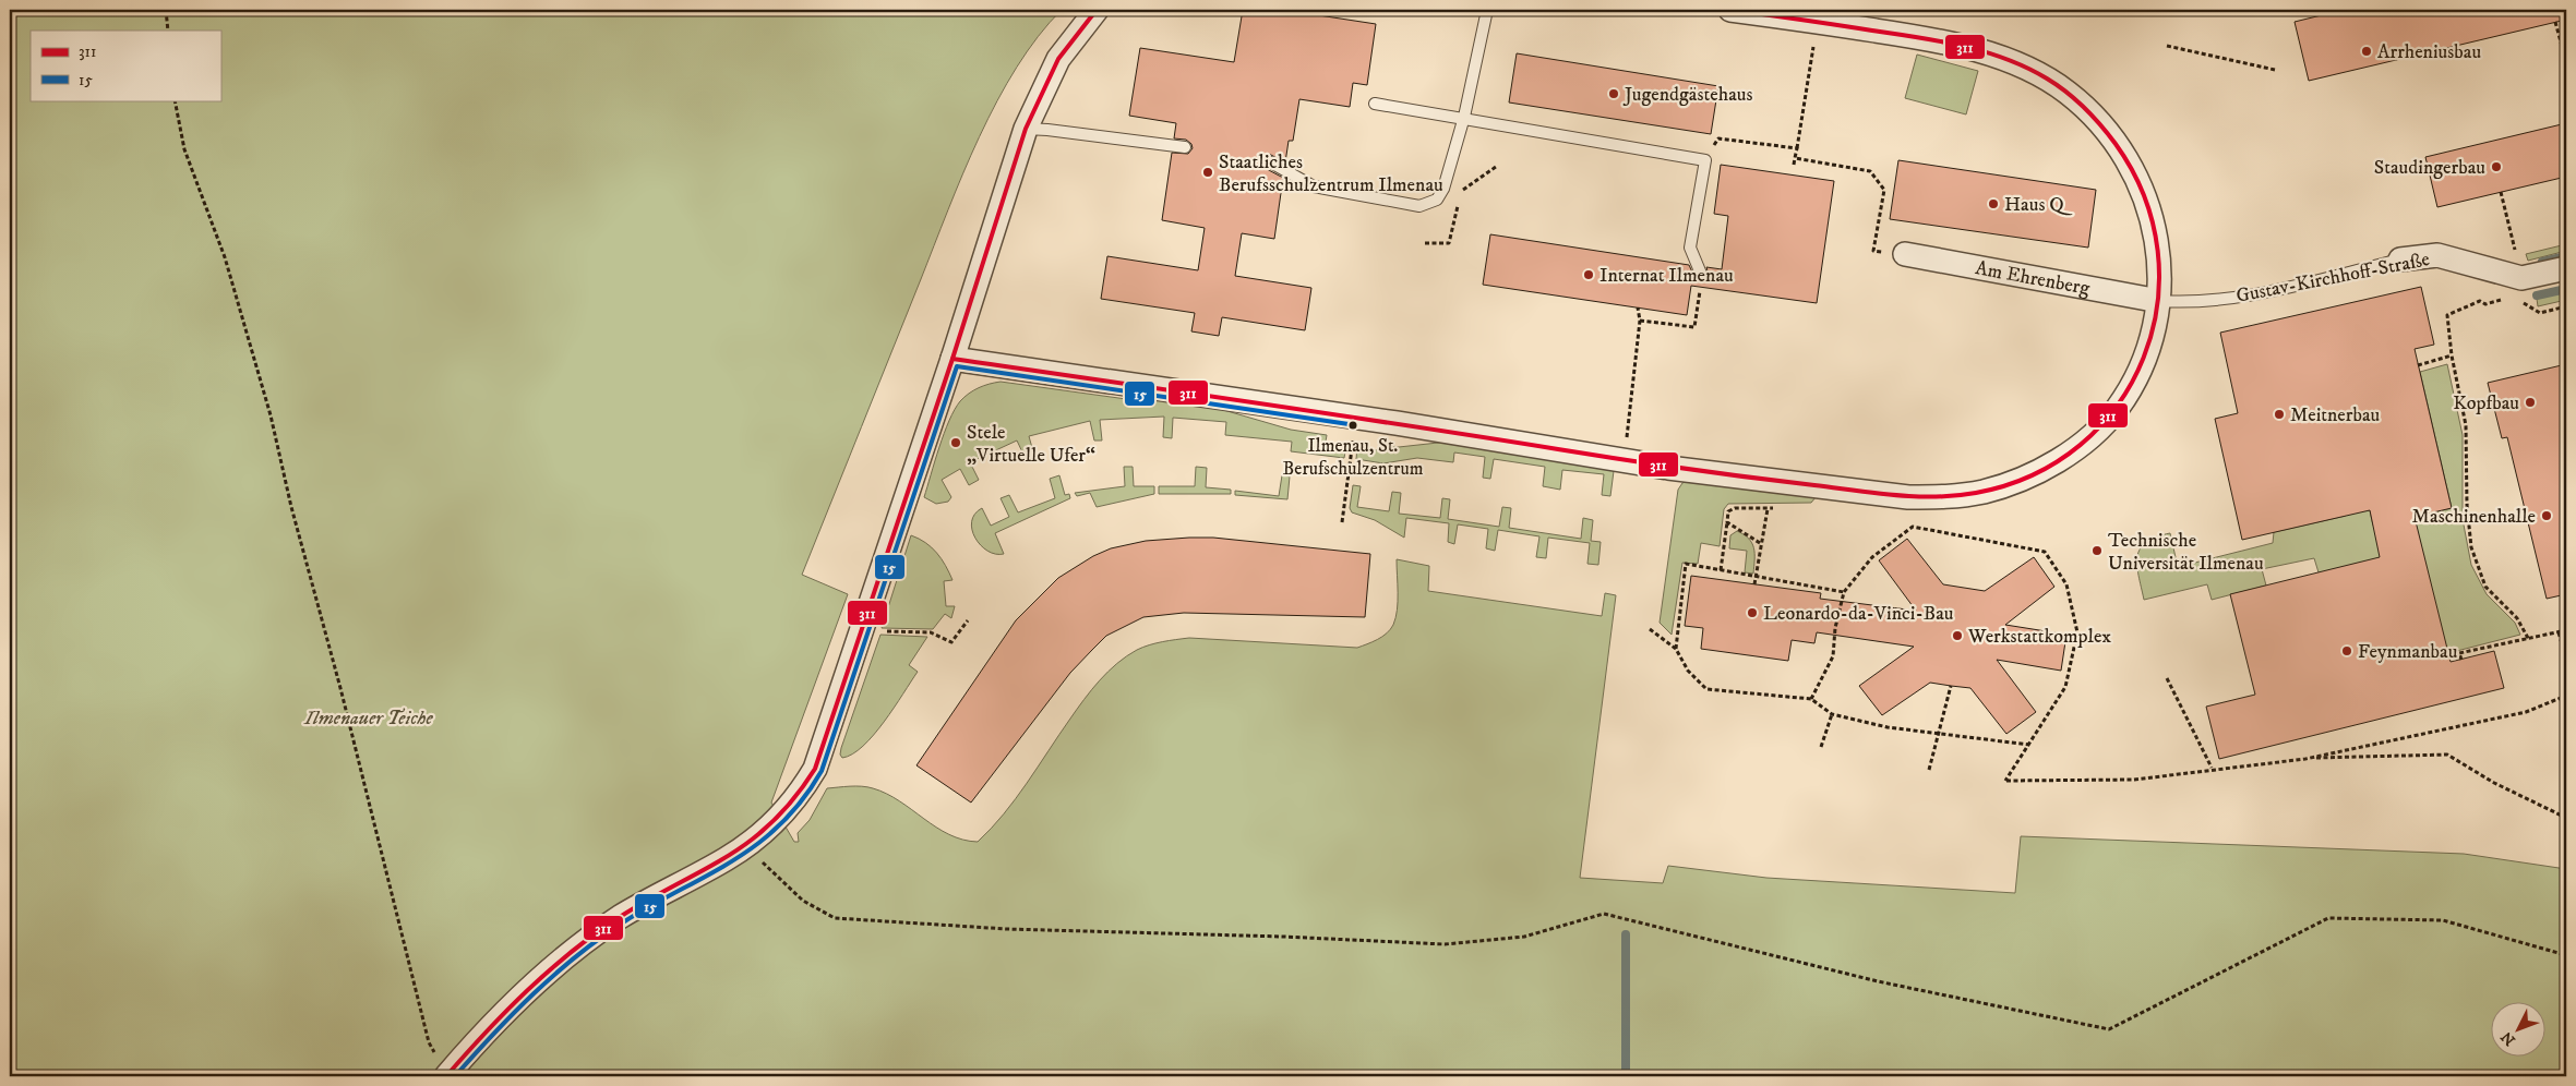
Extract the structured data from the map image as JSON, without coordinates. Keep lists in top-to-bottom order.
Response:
{
  "streets": {
    "street": ["Am Ehrenberg", "Gustav-Kirchhoff-Straße"]
  },
  "crossings": [
    ["Am Ehrenberg", "Gustav-Kirchhoff-Straße"]
  ],
  "parks": ["Ilmenauer Teiche"],
  "places": [
    "Arrheniusbau",
    "Jugendgästehaus",
    "Staudingerbau",
    "Staatliches Berufsschulzentrum Ilmenau",
    "Haus Q",
    "Internat Ilmenau",
    "Kopfbau",
    "Meitnerbau",
    "Ilmenau, St. Berufschulzentrum",
    "Stele „Virtuelle Ufer“",
    "Maschinenhalle",
    "Technische Universität Ilmenau",
    "Leonardo-da-Vinci-Bau",
    "Werkstattkomplex",
    "Feynmanbau"
  ],
  "lines": ["transit line 311", "transit line 15"],
  "legend": ["311", "15"],
  "north": "bottom left"
}
